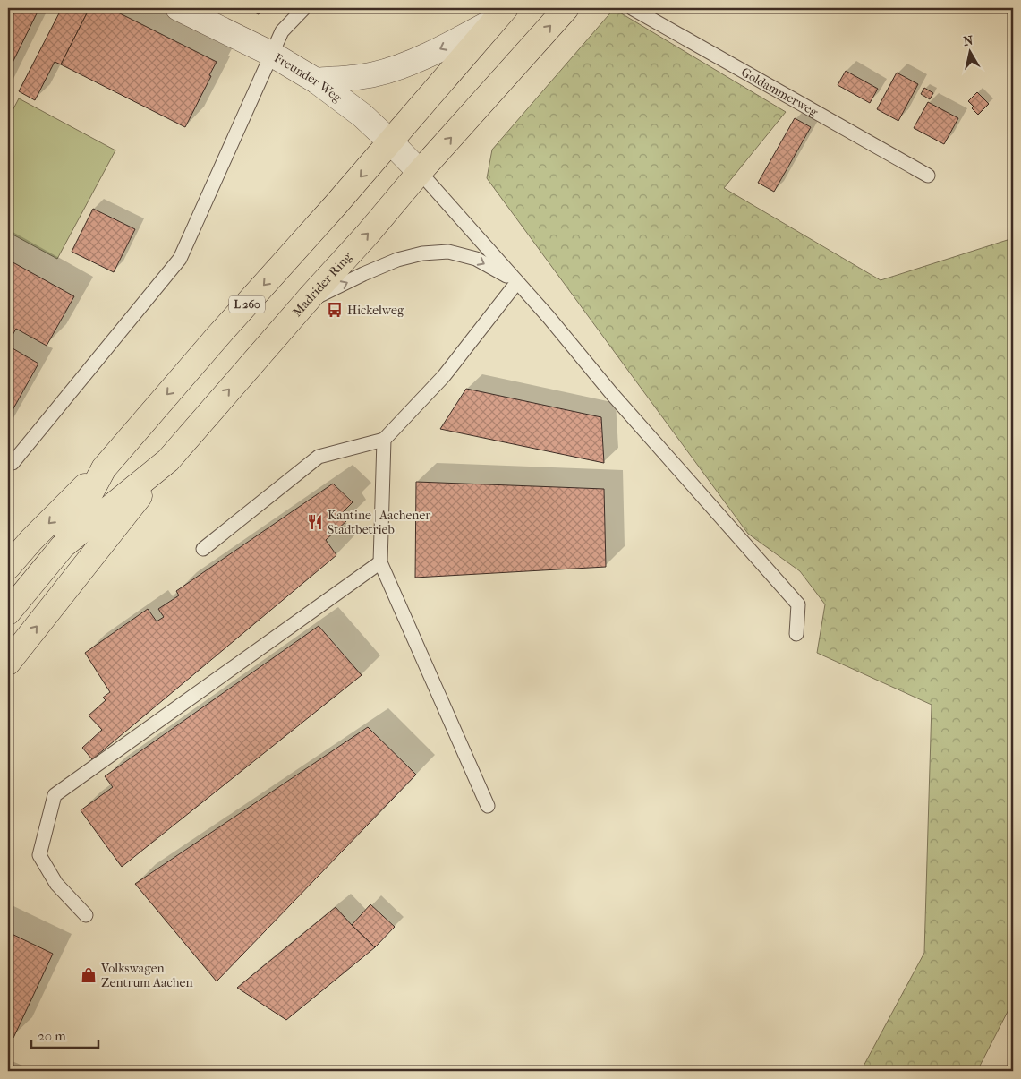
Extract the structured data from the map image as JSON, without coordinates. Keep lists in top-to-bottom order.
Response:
{
  "streets": {
    "main road": ["Madrider Ring", "L 260"],
    "street": ["Freunder Weg"],
    "lane": ["Goldammerweg"]
  },
  "crossings": [
    ["Freunder Weg", "Madrider Ring"]
  ],
  "places": {
    "bus stop": ["Hickelweg"],
    "restaurant": ["Kantine | Aachener Stadtbetrieb"],
    "shop": ["Volkswagen Zentrum Aachen"]
  },
  "scale_bar": "20 m",
  "north": "top"
}
